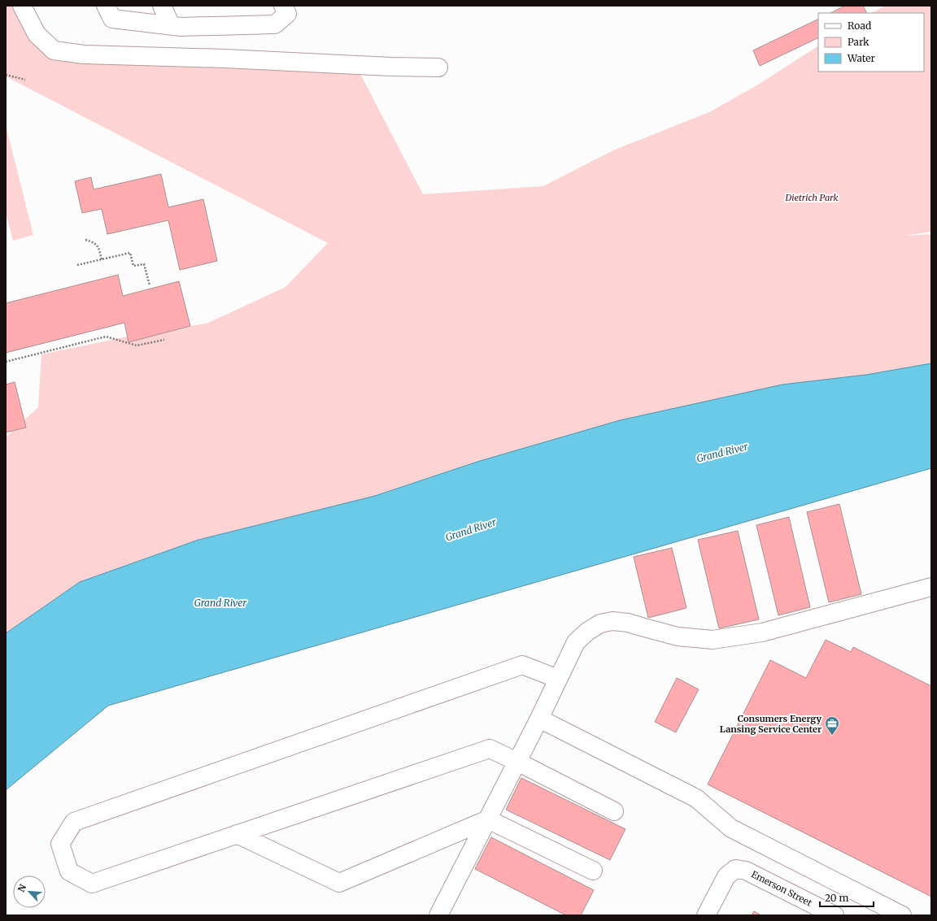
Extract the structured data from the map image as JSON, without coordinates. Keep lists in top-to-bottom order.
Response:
{
  "streets": {
    "street": ["Emerson Street"]
  },
  "water": ["Grand River"],
  "parks": ["Dietrich Park"],
  "places": {
    "office": ["Consumers Energy Lansing Service Center"]
  },
  "legend": ["Road", "Park", "Water"],
  "scale_bar": "20 m",
  "north": "top left"
}
